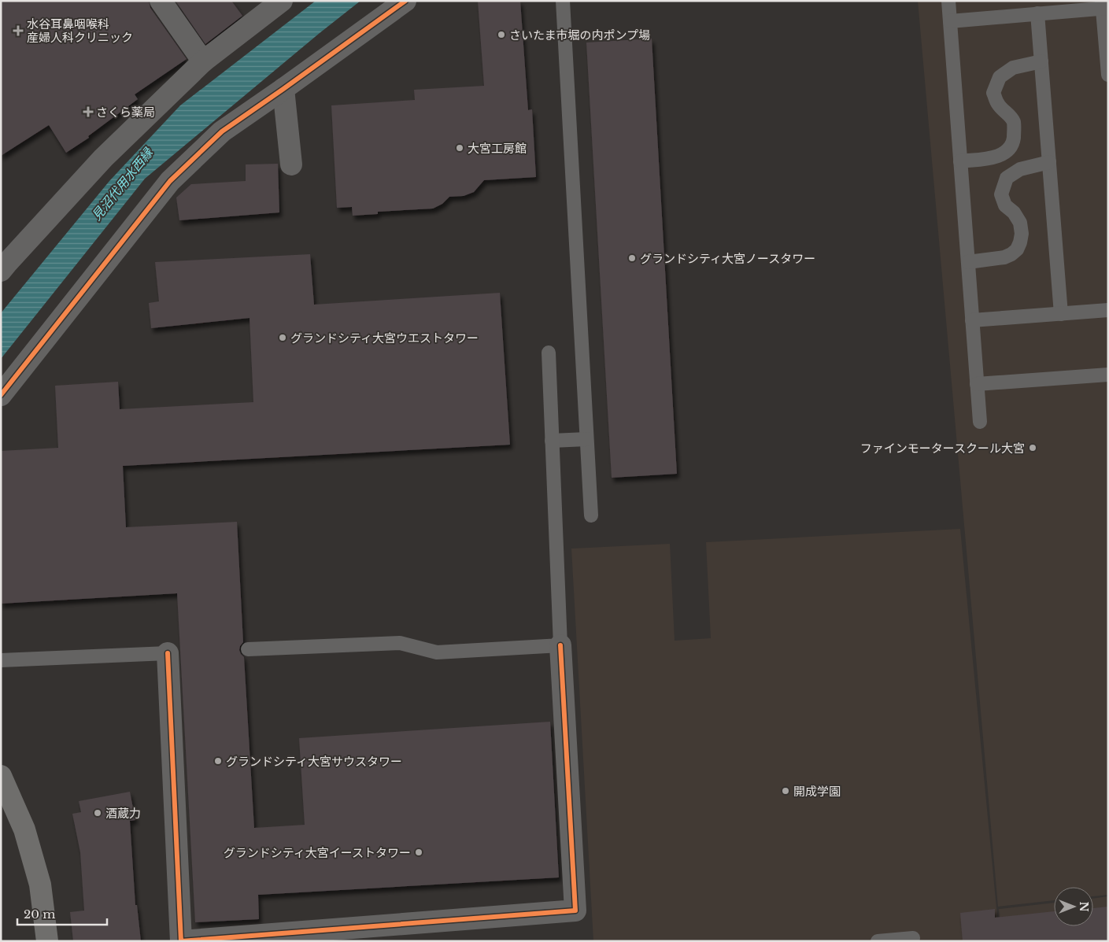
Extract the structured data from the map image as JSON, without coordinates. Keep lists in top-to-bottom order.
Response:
{
  "water": ["見沼代用水西縁"],
  "places": {
    "health": ["水谷耳鼻咽喉科 産婦人科クリニック", "さくら薬局"],
    "other": [
      "さいたま市堀の内ポンプ場",
      "大宮工房館",
      "グランドシティ大宮ノースタワー",
      "グランドシティ大宮ウエストタワー",
      "ファインモータースクール大宮",
      "グランドシティ大宮サウスタワー",
      "開成学園",
      "酒蔵力",
      "グランドシティ大宮イーストタワー"
    ]
  },
  "scale_bar": "20 m",
  "north": "right"
}
